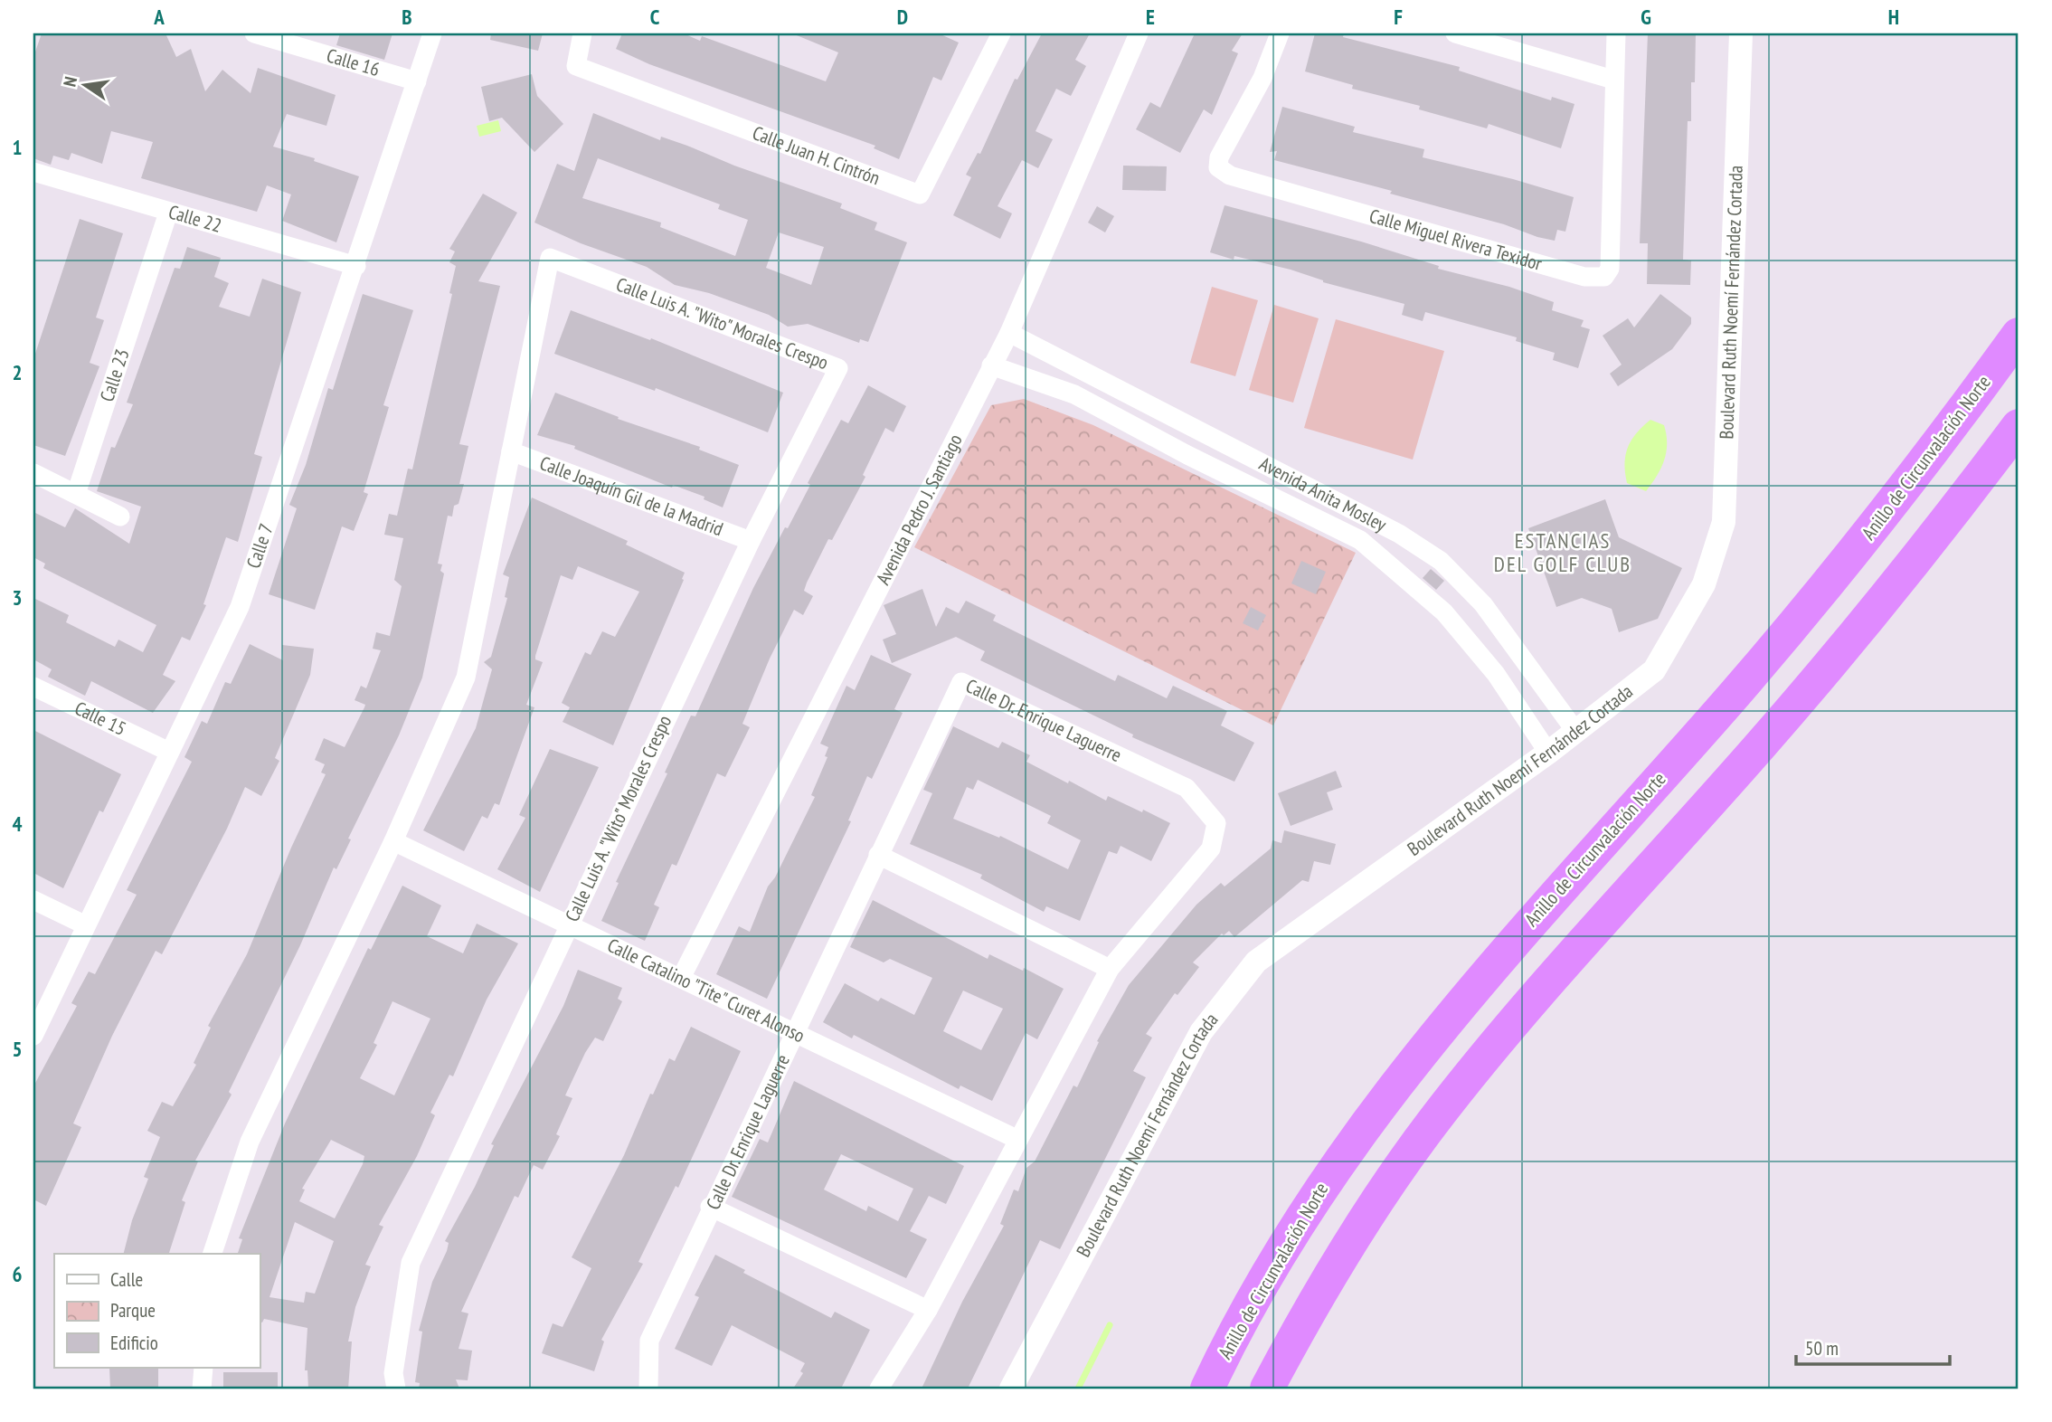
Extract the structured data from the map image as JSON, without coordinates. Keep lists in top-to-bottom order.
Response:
{
  "streets": {
    "highway": ["Anillo de Circunvalación Norte"],
    "street": [
      "Calle 16",
      "Calle Juan H. Cintrón",
      "Calle 22",
      "Calle Miguel Rivera Texidor",
      "Boulevard Ruth Noemí Fernández Cortada",
      "Calle Luis A. \"Wito\" Morales Crespo",
      "Calle 23",
      "Avenida Anita Mosley",
      "Calle Joaquín Gil de la Madrid",
      "Avenida Pedro J. Santiago",
      "Calle 7",
      "Calle 15",
      "Calle Dr. Enrique Laguerre",
      "Calle Catalino \"Tite\" Curet Alonso"
    ]
  },
  "crossings": [
    ["Calle 16", "Calle 7"],
    ["Calle 22", "Calle 23"],
    ["Calle 22", "Calle 7"],
    ["Boulevard Ruth Noemí Fernández Cortada", "Avenida Anita Mosley"],
    ["Calle Luis A. \"Wito\" Morales Crespo", "Calle Joaquín Gil de la Madrid"],
    ["Calle Luis A. \"Wito\" Morales Crespo", "Calle Catalino \"Tite\" Curet Alonso"],
    ["Avenida Anita Mosley", "Avenida Pedro J. Santiago"],
    ["Avenida Pedro J. Santiago", "Calle Catalino \"Tite\" Curet Alonso"],
    ["Calle 7", "Calle 15"],
    ["Calle Dr. Enrique Laguerre", "Calle Catalino \"Tite\" Curet Alonso"]
  ],
  "districts": ["ESTANCIAS DEL GOLF CLUB"],
  "legend": ["Calle", "Parque", "Edificio"],
  "scale_bar": "50 m",
  "north": "left",
  "grid": {
    "columns": [
      "A",
      "B",
      "C",
      "D",
      "E",
      "F",
      "G",
      "H"
    ],
    "rows": [
      "1",
      "2",
      "3",
      "4",
      "5",
      "6"
    ]
  }
}
